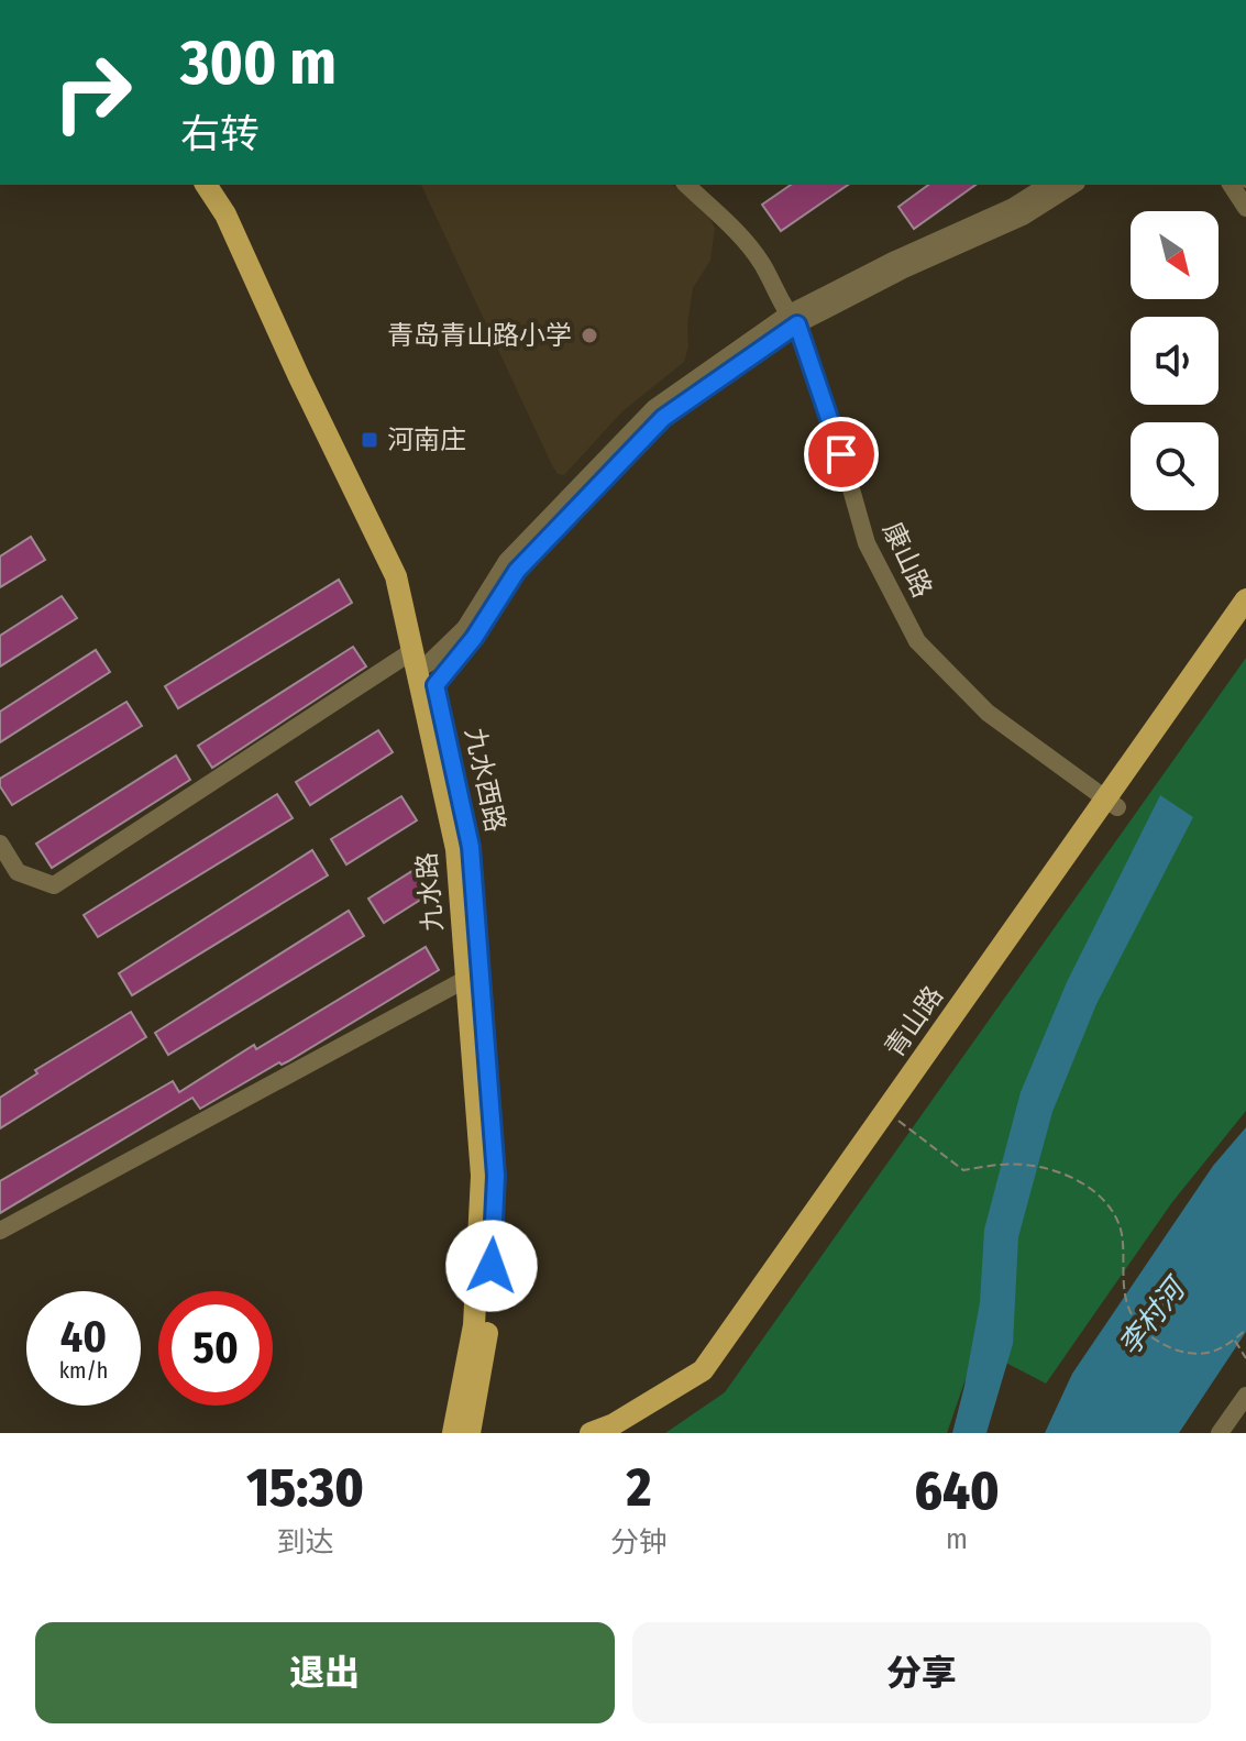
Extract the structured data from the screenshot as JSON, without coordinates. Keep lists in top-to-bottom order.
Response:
{
  "streets": {
    "main road": ["九水西路", "九水路", "青山路"],
    "street": ["康山路"]
  },
  "crossings": [
    ["康山路", "青山路"],
    ["九水西路", "九水路"]
  ],
  "water": ["李村河"],
  "places": {
    "other": ["青岛青山路小学"],
    "transit": ["河南庄"]
  },
  "north": "bottom right",
  "page": {
    "turn": ["300 m", "右转"],
    "speed": "40 km/h",
    "limit": "50",
    "eta": [
      "15:30",
      "到达",
      "2",
      "分钟",
      "640",
      "m"
    ],
    "buttons": ["退出", "分享"]
  }
}
